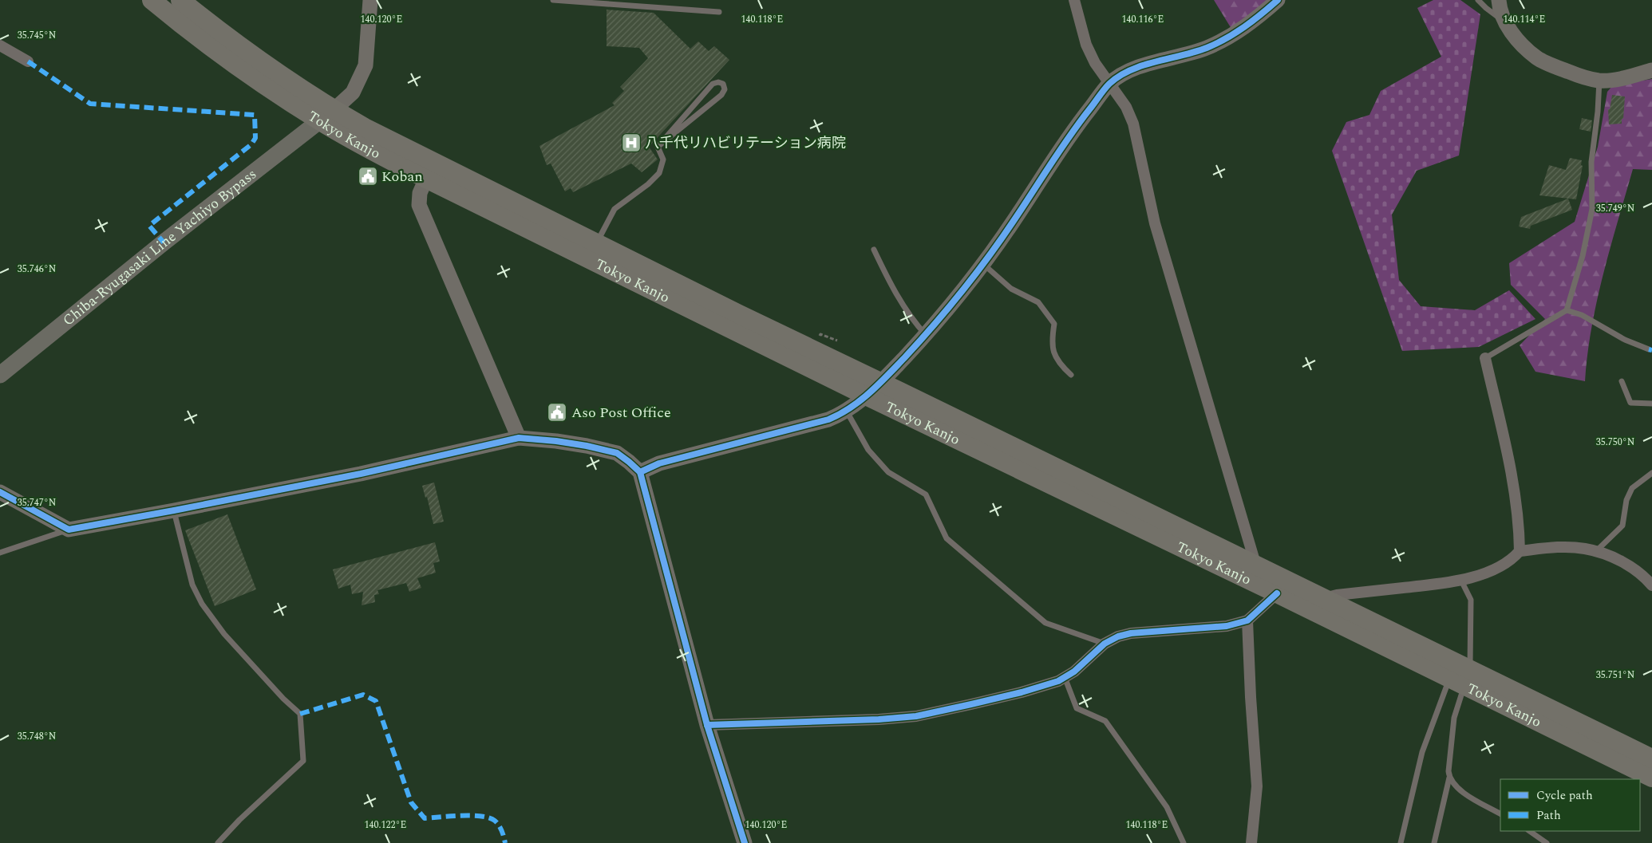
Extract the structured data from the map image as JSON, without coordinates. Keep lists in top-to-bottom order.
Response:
{
  "streets": {
    "highway": ["Tokyo Kanjo"],
    "main road": ["Chiba-Ryugasaki Line Yachiyo Bypass"]
  },
  "crossings": [
    ["Tokyo Kanjo", "Chiba-Ryugasaki Line Yachiyo Bypass"]
  ],
  "places": {
    "hospital": ["八千代リハビリテーション病院"],
    "public building": ["Koban", "Aso Post Office"]
  },
  "legend": ["Cycle path", "Path"],
  "coordinates": [
    "140.120°E",
    "140.118°E",
    "140.116°E",
    "140.114°E",
    "35.745°N",
    "35.749°N",
    "35.746°N",
    "35.750°N",
    "35.747°N",
    "35.751°N",
    "35.748°N",
    "140.122°E"
  ]
}
